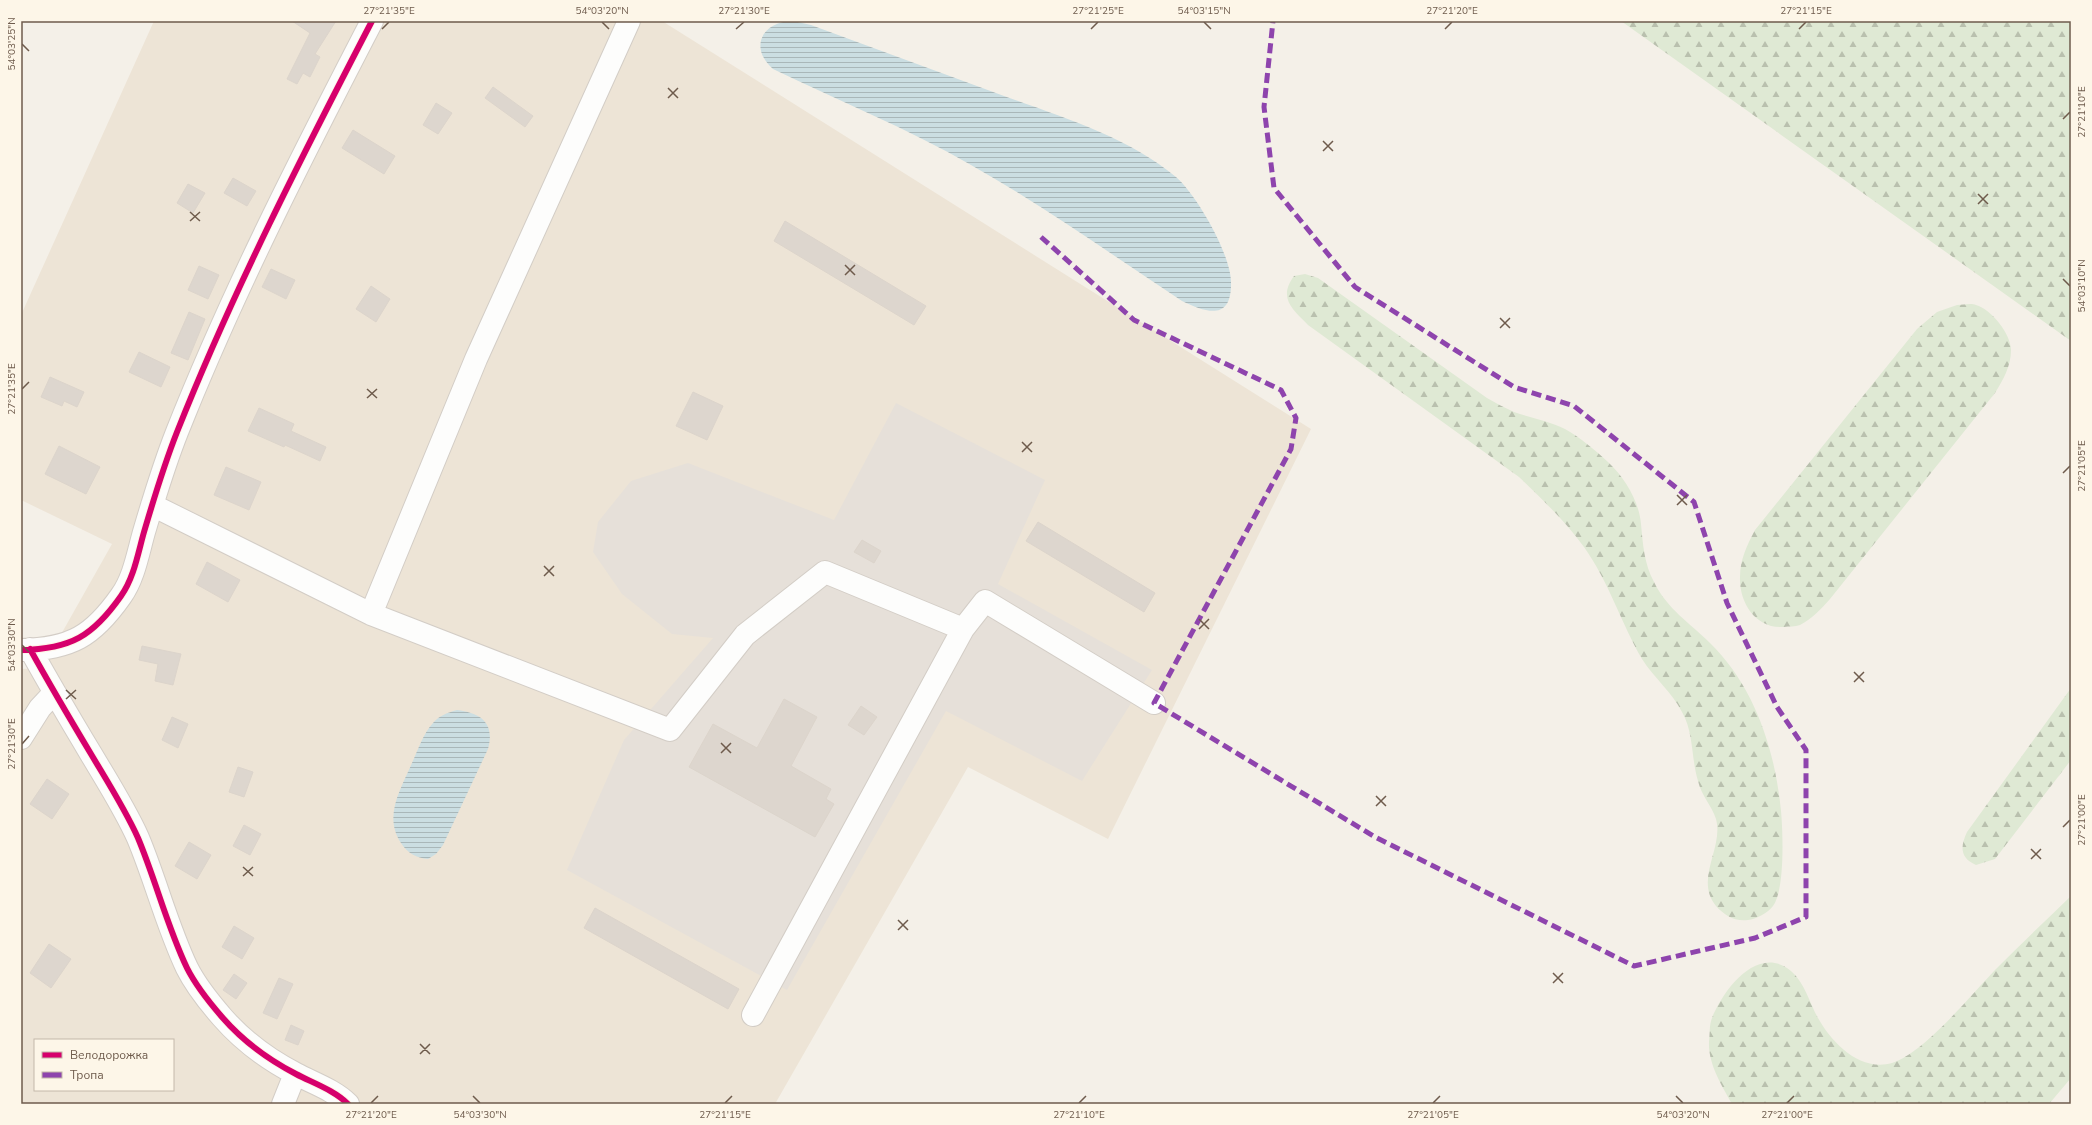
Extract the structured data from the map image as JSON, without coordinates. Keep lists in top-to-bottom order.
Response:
{
  "legend": ["Велодорожка", "Тропа"],
  "coordinates": [
    "27°21'35\"E",
    "54°03'20\"N",
    "27°21'30\"E",
    "27°21'25\"E",
    "54°03'15\"N",
    "27°21'20\"E",
    "27°21'15\"E",
    "54°03'25\"N",
    "27°21'10\"E",
    "54°03'10\"N",
    "27°21'05\"E",
    "54°03'30\"N",
    "27°21'00\"E"
  ]
}
